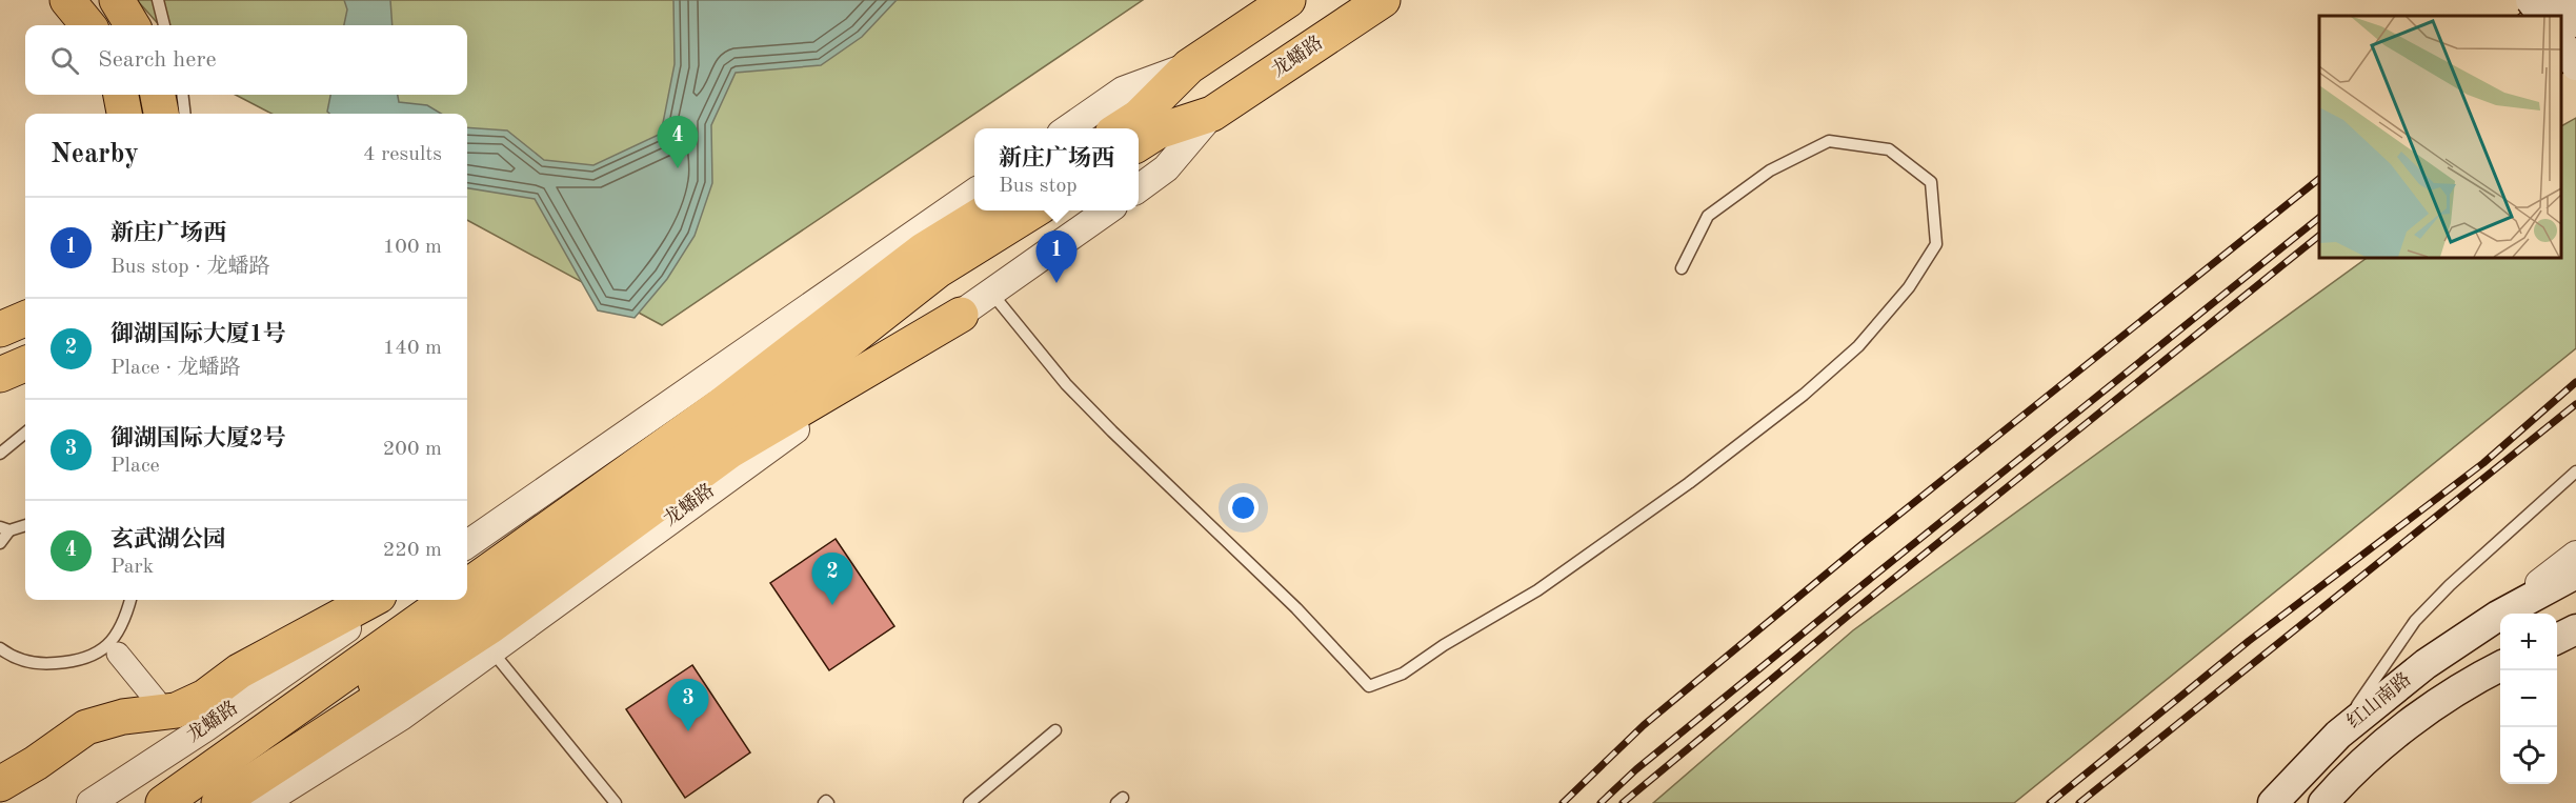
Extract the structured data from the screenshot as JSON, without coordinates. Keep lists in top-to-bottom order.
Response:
{
  "streets": {
    "main road": ["龙蟠路", "红山南路"]
  },
  "page": {
    "search": "Search here",
    "heading": ["Nearby", "4 results"],
    "pins": [
      "4",
      "1",
      "2",
      "3"
    ],
    "popup": ["新庄广场西", "Bus stop"],
    "list": [
      {
        "mark": "1",
        "name": "新庄广场西",
        "note": "Bus stop · 龙蟠路",
        "value": "100 m"
      },
      {
        "mark": "2",
        "name": "御湖国际大厦1号",
        "note": "Place · 龙蟠路",
        "value": "140 m"
      },
      {
        "mark": "3",
        "name": "御湖国际大厦2号",
        "note": "Place",
        "value": "200 m"
      },
      {
        "mark": "4",
        "name": "玄武湖公园",
        "note": "Park",
        "value": "220 m"
      }
    ],
    "map_buttons": ["+", "−"]
  }
}
